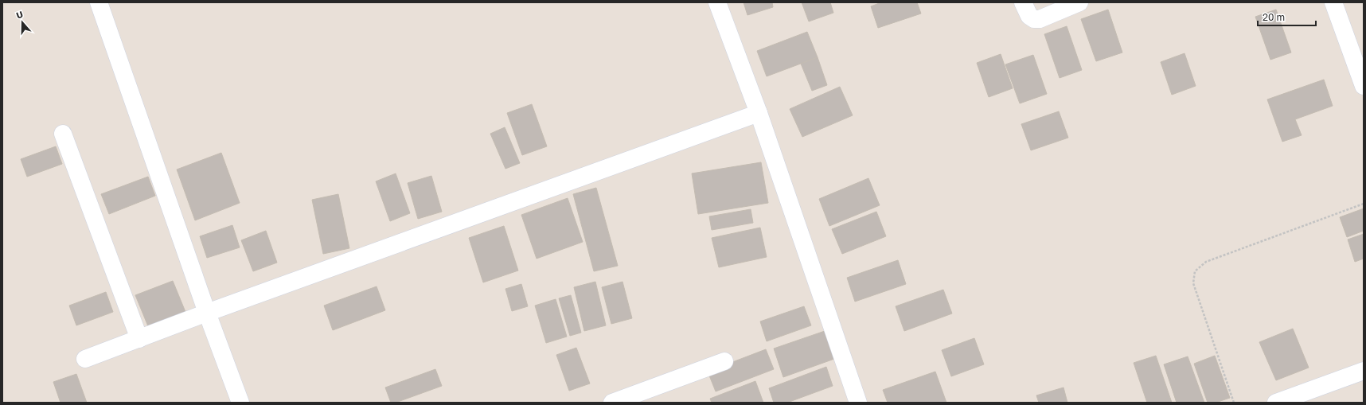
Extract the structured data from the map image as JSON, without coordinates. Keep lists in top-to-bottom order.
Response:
{
  "scale_bar": "20 m",
  "north": "top"
}
